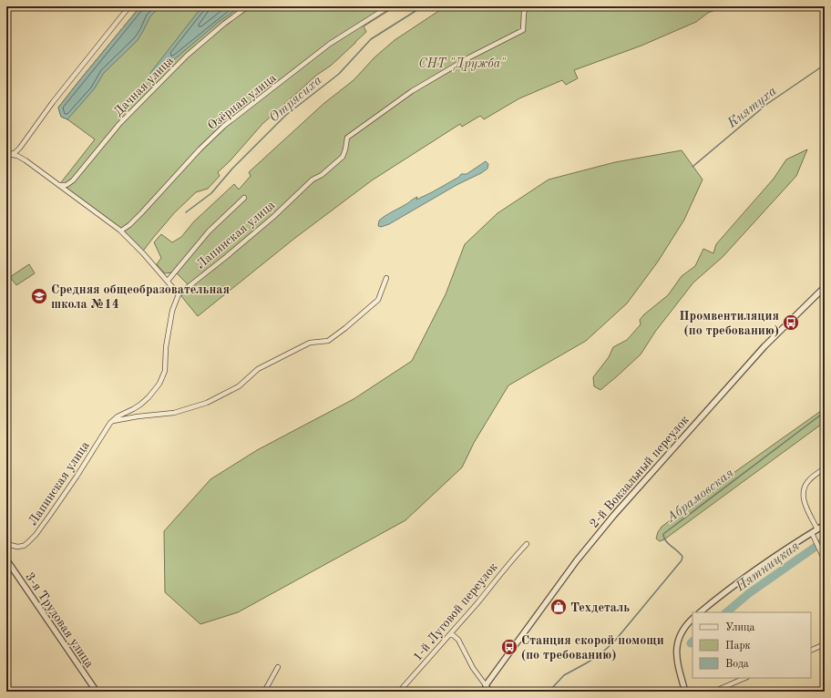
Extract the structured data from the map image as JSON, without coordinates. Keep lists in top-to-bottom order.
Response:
{
  "streets": {
    "street": [
      "Дачная улица",
      "Озёрная улица",
      "Лапинская улица",
      "2-й Вокзальный переулок",
      "1-й Луговой переулок",
      "3-я Трудовая улица"
    ]
  },
  "water": [
    "Отрясиха",
    "Княтуха",
    "Абрамовская",
    "Пятницкая"
  ],
  "parks": ["СНТ \"Дружба\""],
  "places": {
    "school or university": ["Средняя общеобразовательная школа №14"],
    "bus stop": ["Промвентиляция (по требованию)", "Станция скорой помощи (по требованию)"],
    "shop": ["Техдеталь"]
  },
  "legend": ["Улица", "Парк", "Вода"]
}
